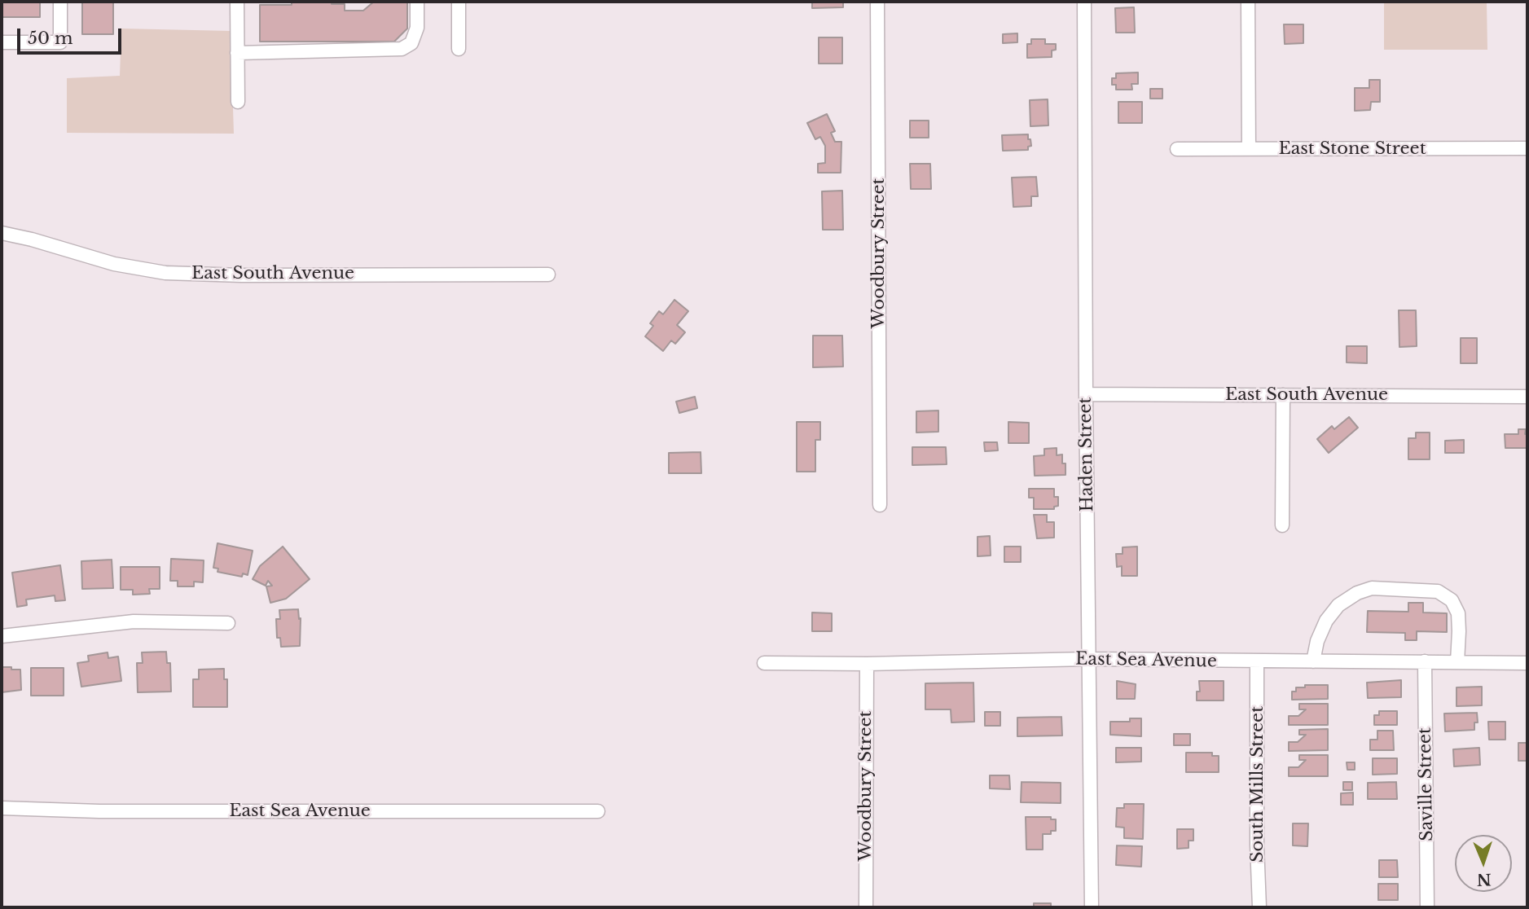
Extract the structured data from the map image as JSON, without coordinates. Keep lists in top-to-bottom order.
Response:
{
  "streets": {
    "street": [
      "East Stone Street",
      "Woodbury Street",
      "East South Avenue",
      "Haden Street",
      "East Sea Avenue",
      "South Mills Street",
      "Saville Street"
    ]
  },
  "crossings": [
    ["Woodbury Street", "East Sea Avenue"],
    ["East South Avenue", "Haden Street"],
    ["Haden Street", "East Sea Avenue"],
    ["East Sea Avenue", "South Mills Street"],
    ["East Sea Avenue", "Saville Street"]
  ],
  "scale_bar": "50 m",
  "north": "bottom"
}
